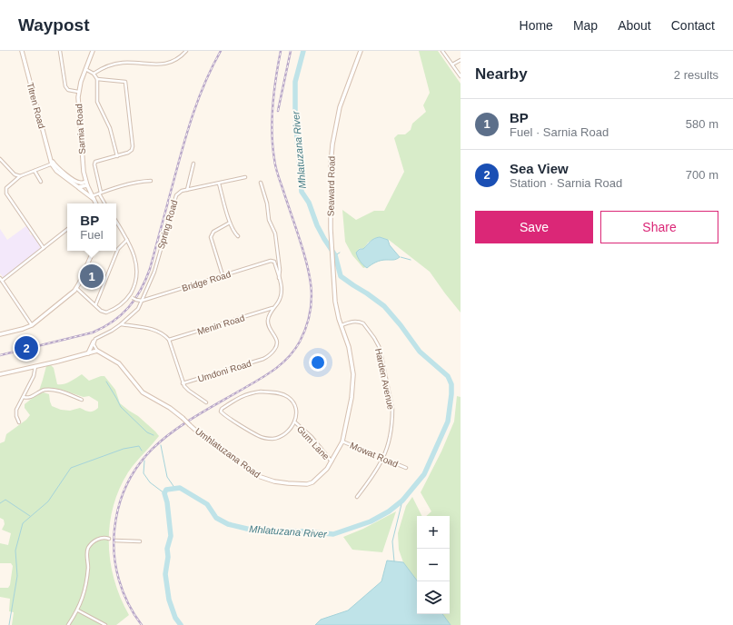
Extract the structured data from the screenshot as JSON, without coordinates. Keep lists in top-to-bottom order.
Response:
{
  "streets": {
    "street": [
      "Titren Road",
      "Sarnia Road",
      "Seaward Road",
      "Spring Road",
      "Bridge Road",
      "Menin Road",
      "Umdoni Road",
      "Harden Avenue",
      "Gum Lane",
      "Umhlatuzana Road",
      "Mowat Road"
    ]
  },
  "crossings": [
    ["Seaward Road", "Harden Avenue"],
    ["Seaward Road", "Umhlatuzana Road"],
    ["Spring Road", "Bridge Road"],
    ["Menin Road", "Umdoni Road"],
    ["Harden Avenue", "Umhlatuzana Road"],
    ["Harden Avenue", "Mowat Road"],
    ["Gum Lane", "Umhlatuzana Road"],
    ["Umhlatuzana Road", "Mowat Road"]
  ],
  "water": ["Mhlatuzana River"],
  "page": {
    "header": "Waypost",
    "nav": [
      "Home",
      "Map",
      "About",
      "Contact"
    ],
    "heading": ["Nearby", "2 results"],
    "list": [
      {
        "mark": "1",
        "name": "BP",
        "note": "Fuel · Sarnia Road",
        "value": "580 m"
      },
      {
        "mark": "2",
        "name": "Sea View",
        "note": "Station · Sarnia Road",
        "value": "700 m"
      }
    ],
    "buttons": ["Save", "Share"],
    "popup": ["BP", "Fuel"],
    "pins": ["1", "2"],
    "map_buttons": ["+", "−"]
  }
}
